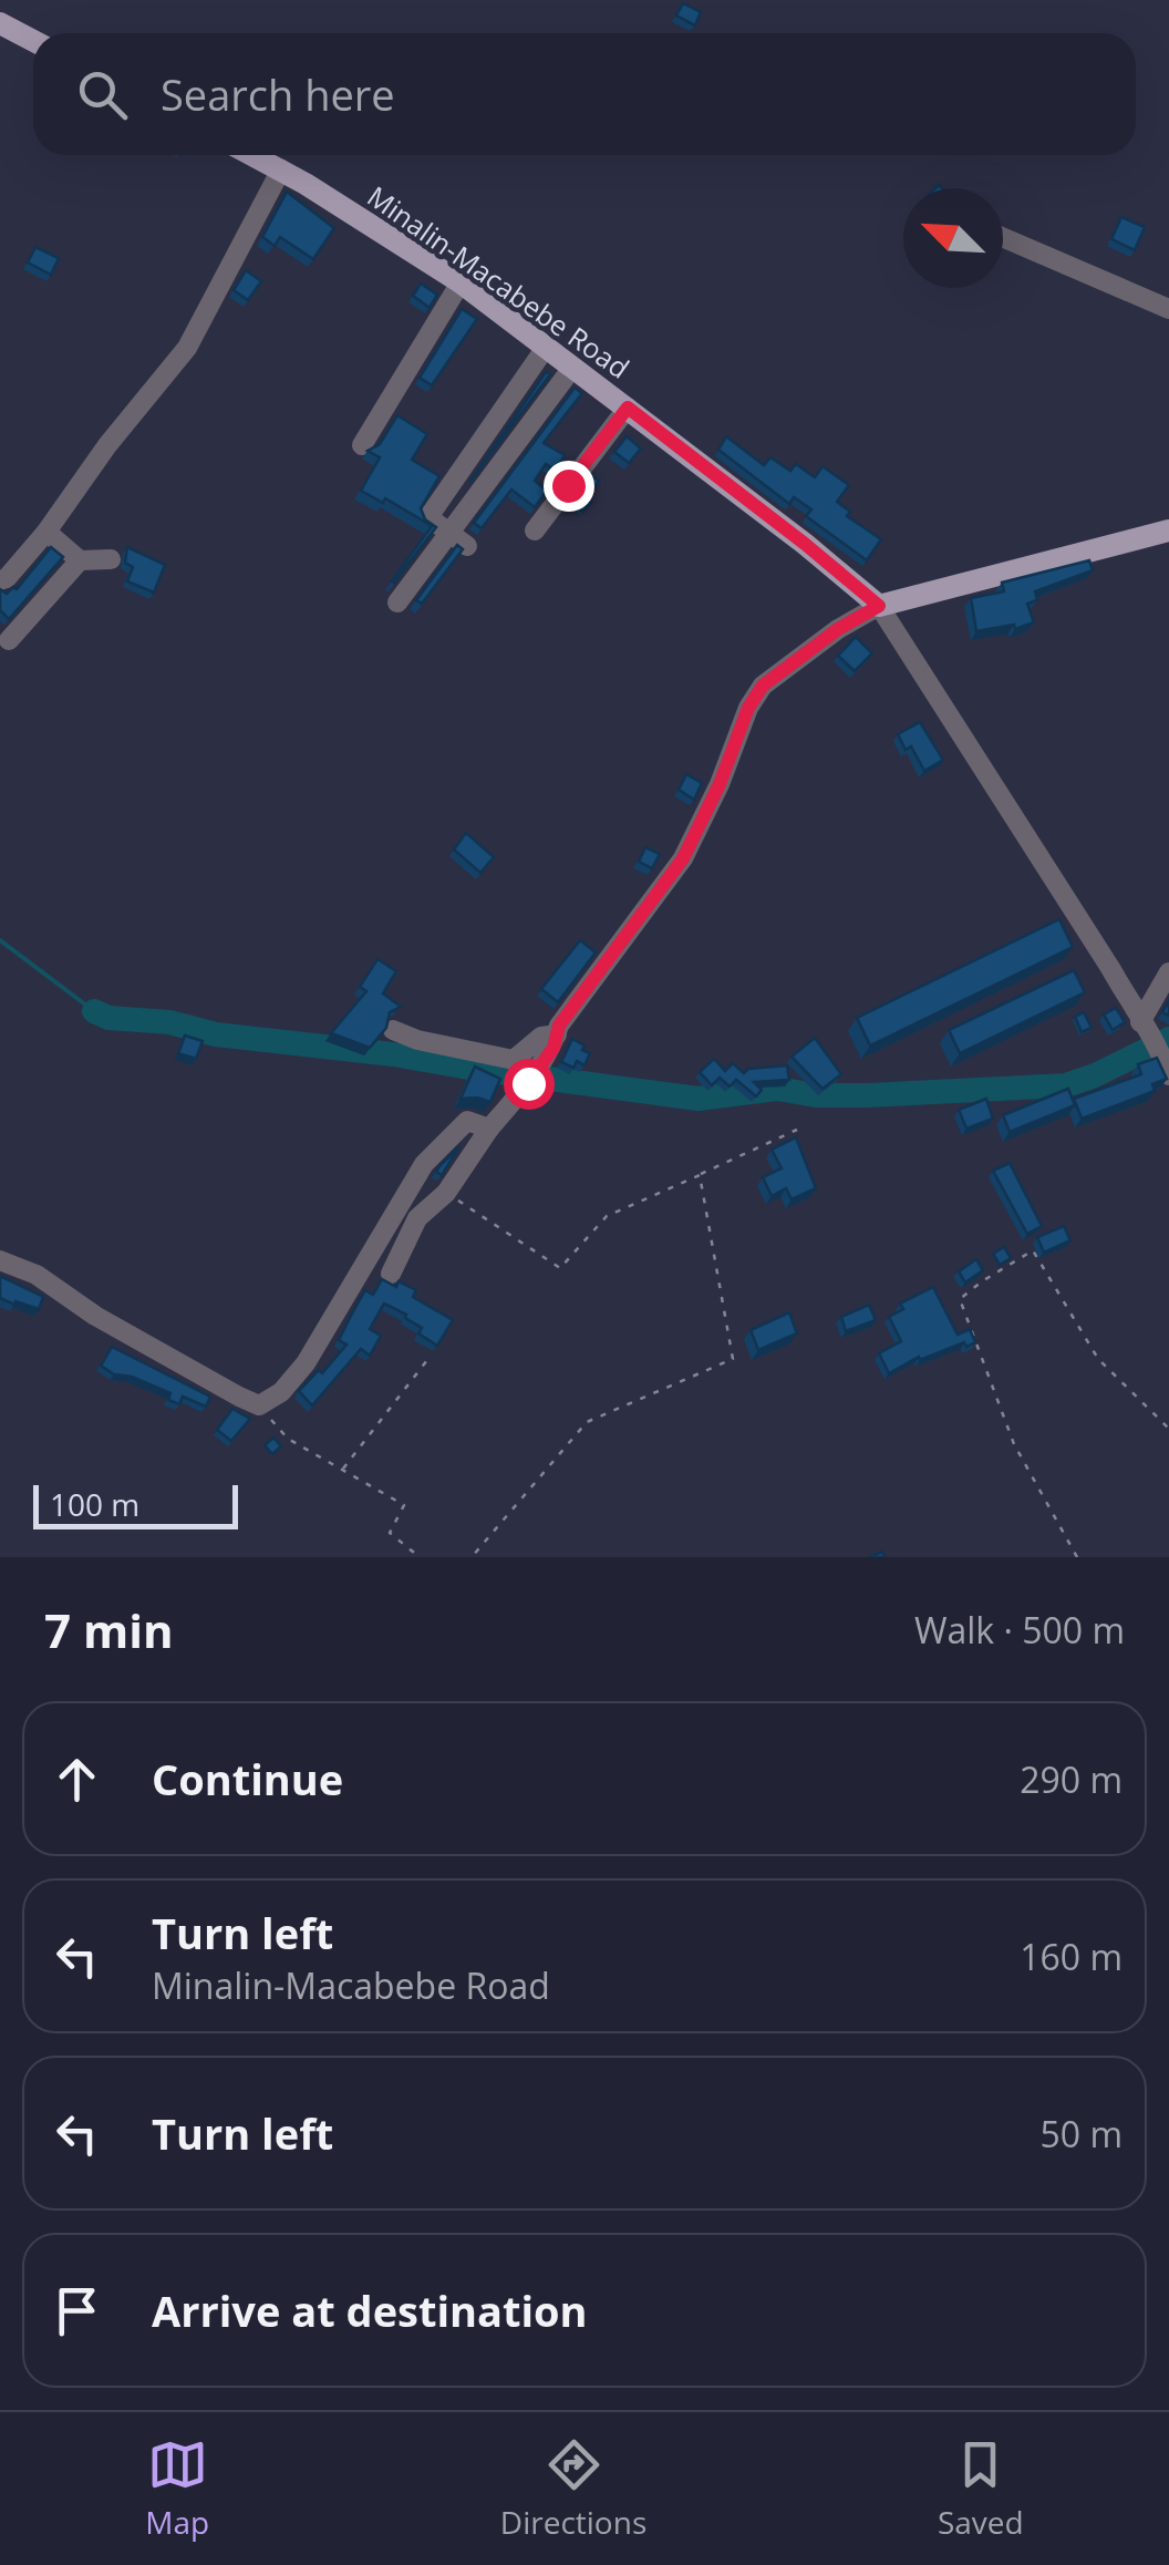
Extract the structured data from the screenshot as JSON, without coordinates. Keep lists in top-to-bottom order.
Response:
{
  "streets": {
    "main road": ["Minalin-Macabebe Road"]
  },
  "scale_bar": "100 m",
  "north": "top left",
  "page": {
    "search": "Search here",
    "scale": "100 m",
    "heading": ["7 min", "Walk · 500 m"],
    "list": [
      ["Continue", "290 m"],
      ["Turn left", "Minalin-Macabebe Road", "160 m"],
      ["Turn left", "50 m"],
      "Arrive at destination"
    ],
    "nav": ["Map", "Directions", "Saved"]
  }
}
